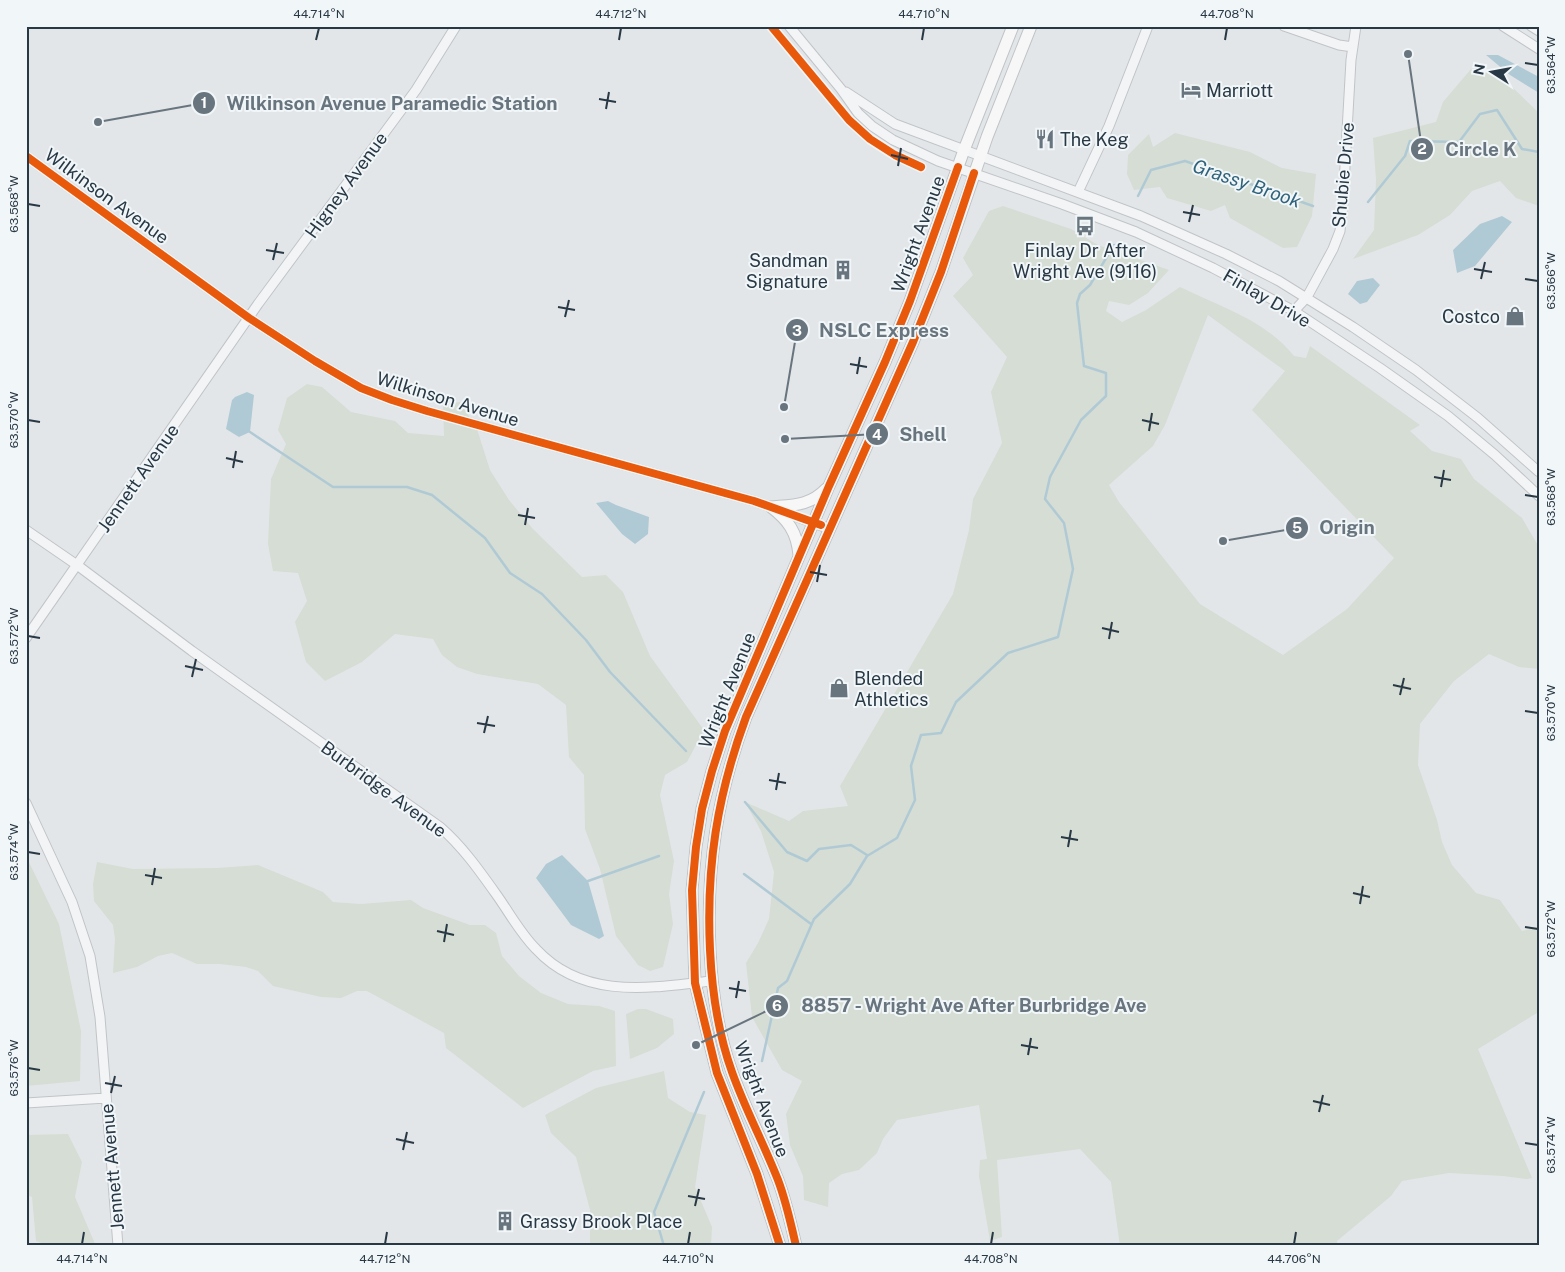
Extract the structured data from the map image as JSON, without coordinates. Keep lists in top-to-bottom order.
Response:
{
  "streets": {
    "main road": ["Wright Avenue"],
    "street": [
      "Shubie Drive",
      "Higney Avenue",
      "Wilkinson Avenue",
      "Finlay Drive",
      "Jennett Avenue",
      "Burbridge Avenue"
    ]
  },
  "crossings": [
    ["Shubie Drive", "Finlay Drive"],
    ["Higney Avenue", "Wilkinson Avenue"],
    ["Higney Avenue", "Jennett Avenue"],
    ["Wilkinson Avenue", "Wright Avenue"],
    ["Wilkinson Avenue", "Jennett Avenue"],
    ["Wright Avenue", "Finlay Drive"],
    ["Wright Avenue", "Burbridge Avenue"],
    ["Jennett Avenue", "Burbridge Avenue"]
  ],
  "water": ["Grassy Brook"],
  "places": {
    "other": [
      "Circle K",
      "Wilkinson Avenue Paramedic Station",
      "NSLC Express",
      "Shell",
      "Origin",
      "8857 - Wright Ave After Burbridge Ave"
    ],
    "hotel": ["Marriott"],
    "restaurant": ["The Keg"],
    "bus stop": ["Finlay Dr After Wright Ave (9116)"],
    "building": ["Sandman Signature", "Grassy Brook Place"],
    "shop": ["Costco", "Blended Athletics"]
  },
  "north": "left",
  "coordinates": [
    "44.714°N",
    "44.712°N",
    "44.710°N",
    "44.708°N",
    "63.564°W",
    "63.568°W",
    "63.566°W",
    "63.570°W",
    "63.572°W",
    "63.574°W",
    "63.576°W",
    "44.706°N"
  ]
}
